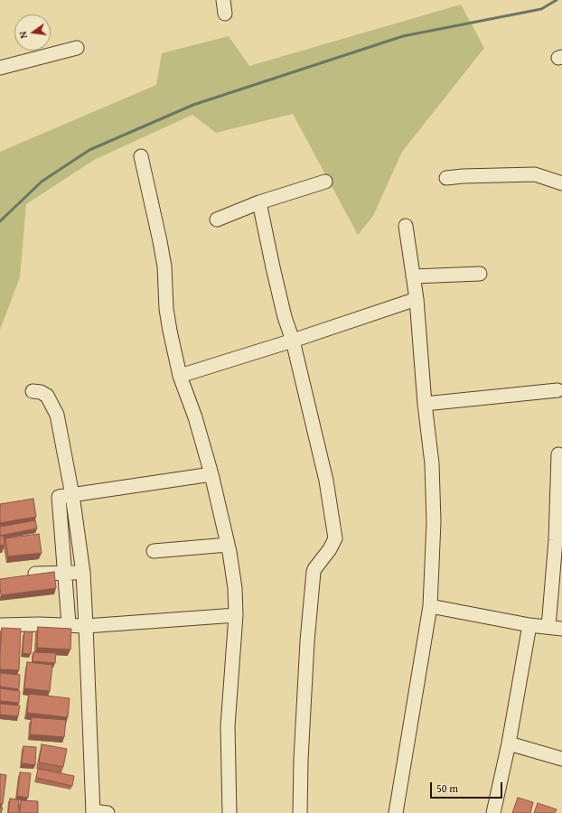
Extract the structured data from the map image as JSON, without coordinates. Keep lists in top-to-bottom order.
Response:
{
  "scale_bar": "50 m",
  "north": "left"
}
